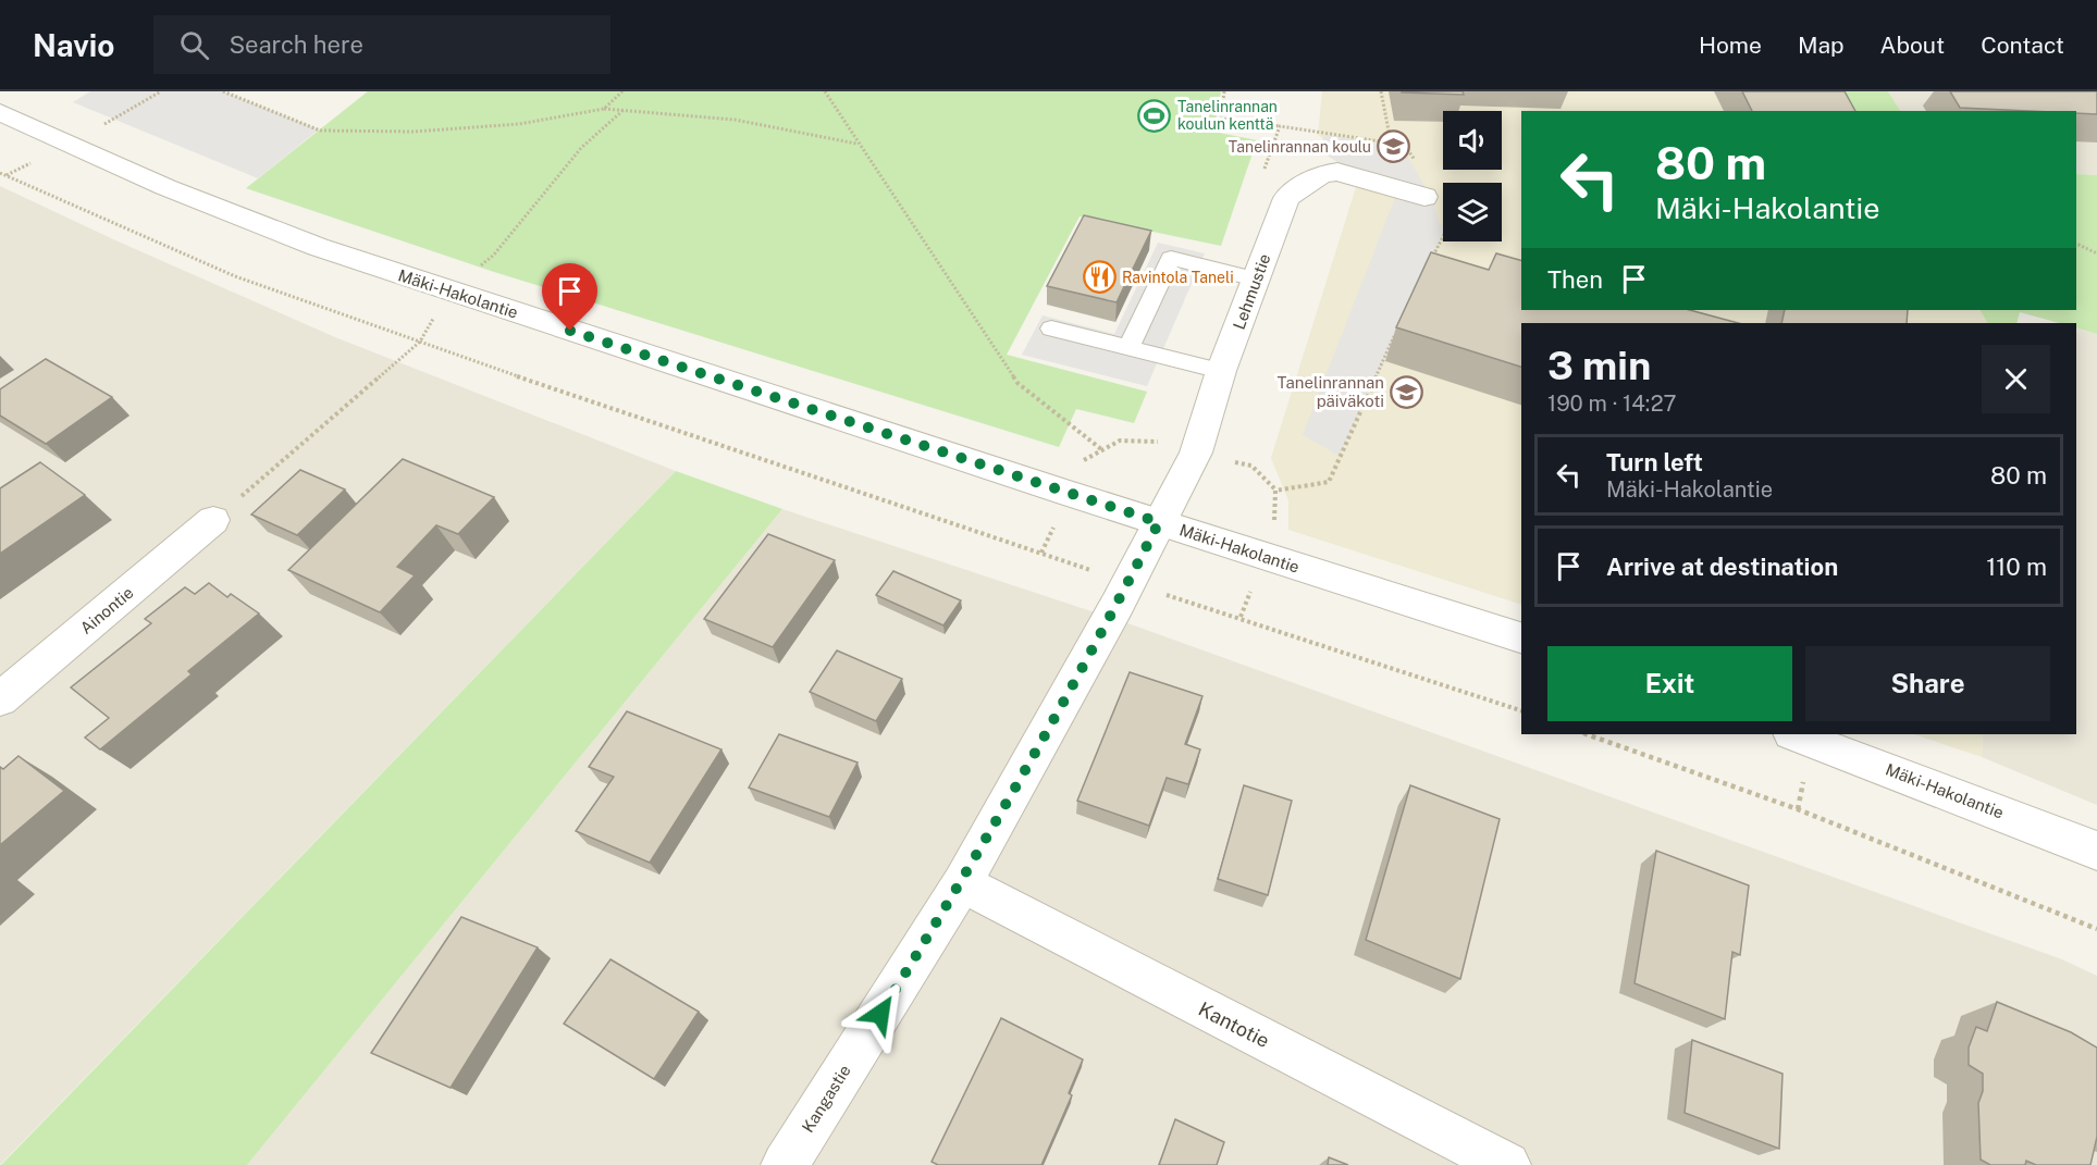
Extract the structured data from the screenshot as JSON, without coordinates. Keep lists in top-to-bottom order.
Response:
{
  "streets": {
    "street": [
      "Lehmustie",
      "Mäki-Hakolantie",
      "Ainontie",
      "Kantotie",
      "Kangastie"
    ]
  },
  "crossings": [
    ["Lehmustie", "Mäki-Hakolantie"],
    ["Lehmustie", "Kangastie"],
    ["Mäki-Hakolantie", "Kangastie"],
    ["Kantotie", "Kangastie"]
  ],
  "places": {
    "sports": ["Tanelinrannan koulun kenttä"],
    "school or university": ["Tanelinrannan koulu", "Tanelinrannan päiväkoti"],
    "restaurant": ["Ravintola Taneli"]
  },
  "page": {
    "header": "Navio",
    "search": "Search here",
    "nav": [
      "Home",
      "Map",
      "About",
      "Contact"
    ],
    "turn": ["80 m", "Mäki-Hakolantie"],
    "then": "Then",
    "heading": ["3 min", "190 m · 14:27"],
    "list": [
      {
        "name": "Turn left",
        "note": "Mäki-Hakolantie",
        "value": "80 m"
      },
      {
        "name": "Arrive at destination",
        "value": "110 m"
      }
    ],
    "buttons": ["Exit", "Share"]
  }
}
